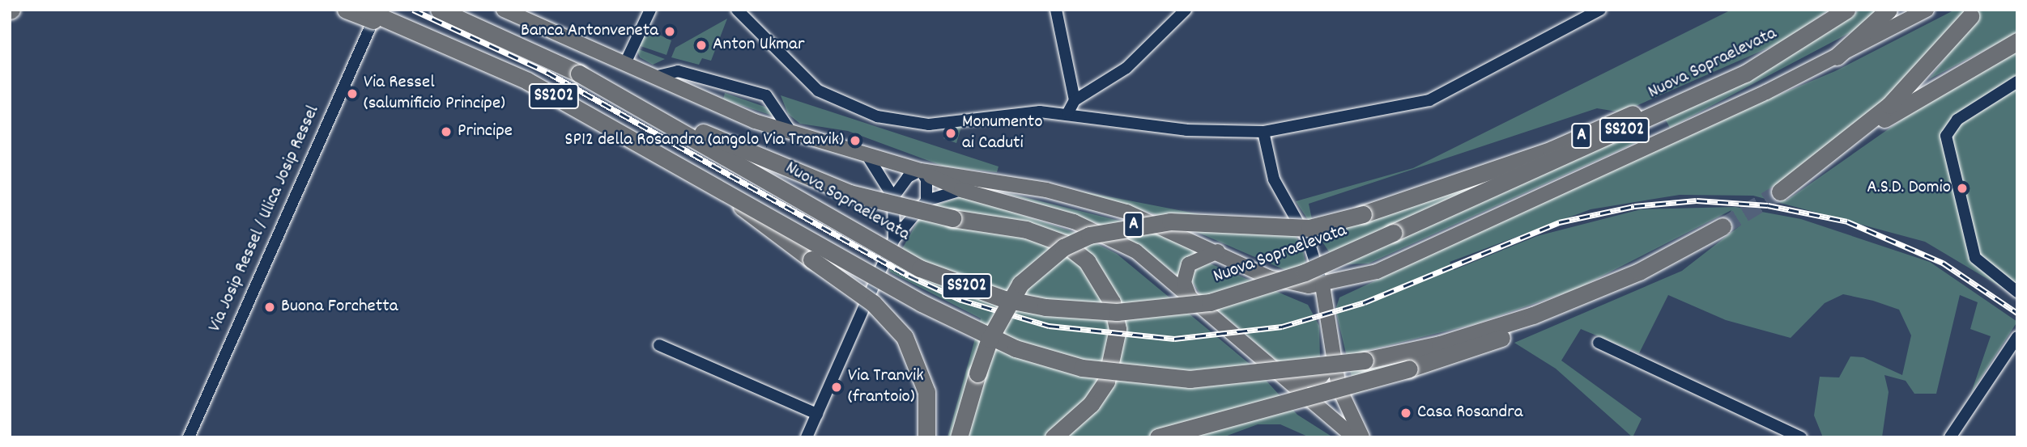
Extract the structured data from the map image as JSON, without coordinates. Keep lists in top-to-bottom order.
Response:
{
  "streets": {
    "highway": ["Nuova Sopraelevata", "SS202", "A"],
    "street": ["Via Josip Ressel / Ulica Josip Ressel"]
  },
  "crossings": [
    ["Nuova Sopraelevata", "A"],
    ["SS202", "Via Josip Ressel / Ulica Josip Ressel"]
  ],
  "places": [
    "Banca Antonveneta",
    "Anton Ukmar",
    "Via Ressel (salumificio Principe)",
    "Principe",
    "Monumento ai Caduti",
    "SP12 della Rosandra (angolo Via Tranvik)",
    "A.S.D. Domio",
    "Buona Forchetta",
    "Via Tranvik (frantoio)",
    "Casa Rosandra"
  ]
}
